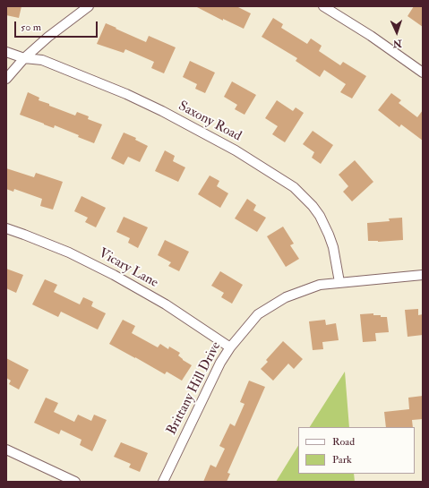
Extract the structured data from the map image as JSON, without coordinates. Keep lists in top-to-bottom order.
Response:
{
  "streets": {
    "street": ["Saxony Road", "Vicary Lane", "Brittany Hill Drive"]
  },
  "crossings": [
    ["Saxony Road", "Brittany Hill Drive"],
    ["Vicary Lane", "Brittany Hill Drive"]
  ],
  "legend": ["Road", "Park"],
  "scale_bar": "50 m",
  "north": "bottom"
}
